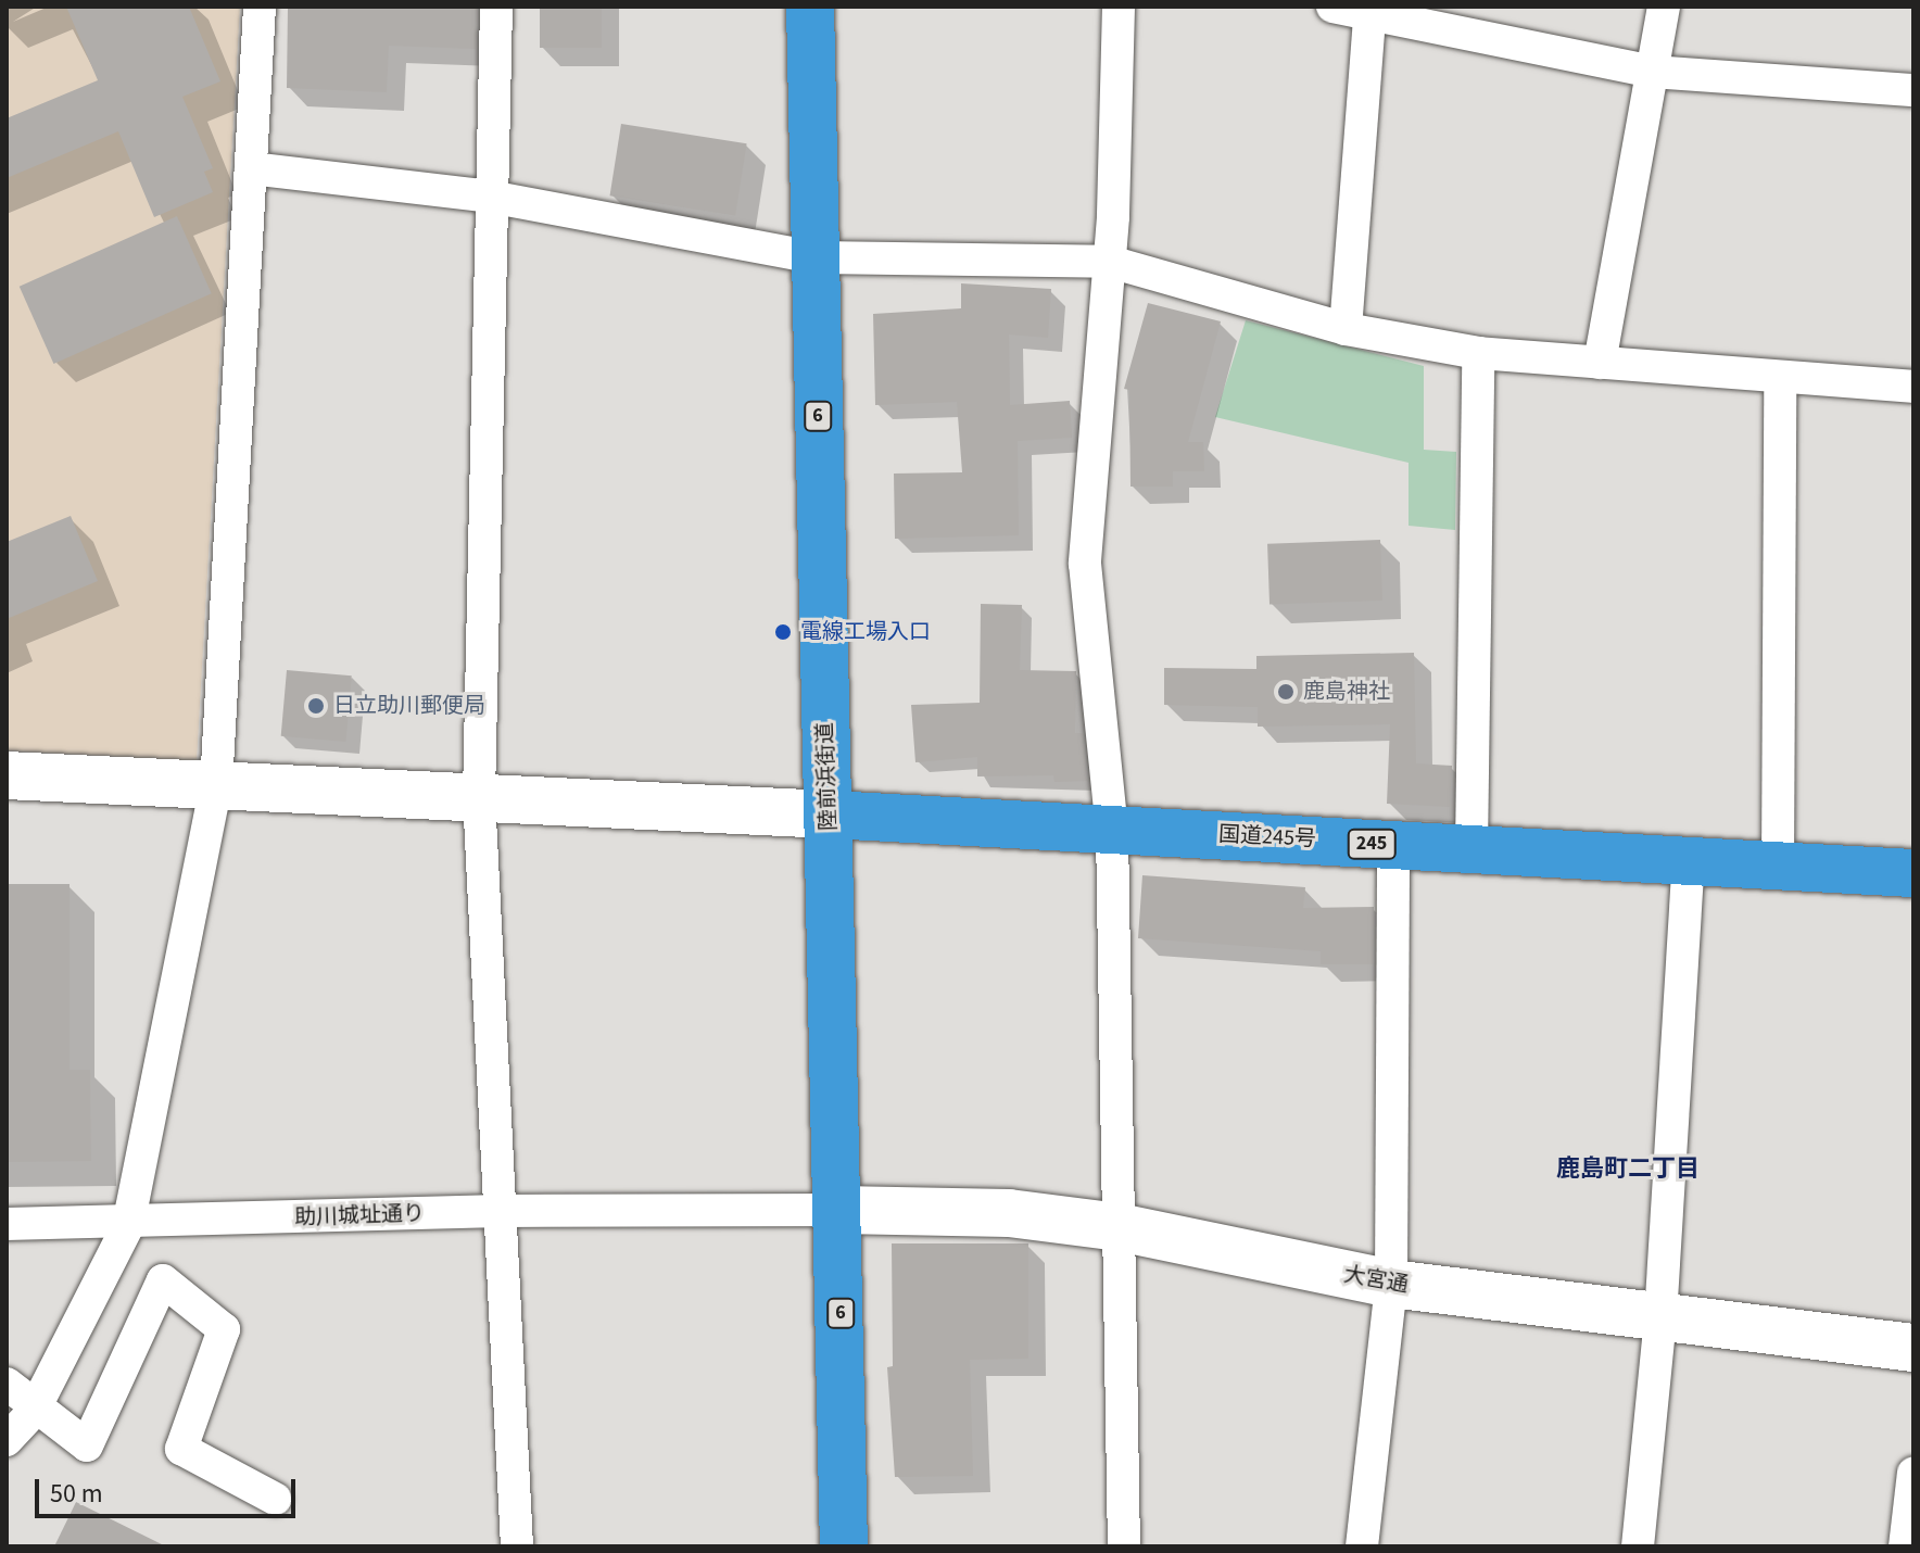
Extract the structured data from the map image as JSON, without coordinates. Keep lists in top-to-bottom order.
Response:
{
  "streets": {
    "highway": [
      "6",
      "陸前浜街道",
      "国道245号",
      "245"
    ],
    "street": ["助川城址通り", "大宮通"]
  },
  "crossings": [
    ["陸前浜街道", "国道245号"],
    ["陸前浜街道", "助川城址通り"],
    ["陸前浜街道", "大宮通"],
    ["助川城址通り", "大宮通"]
  ],
  "districts": ["鹿島町二丁目"],
  "places": ["電線工場入口", "鹿島神社", "日立助川郵便局"],
  "scale_bar": "50 m"
}
